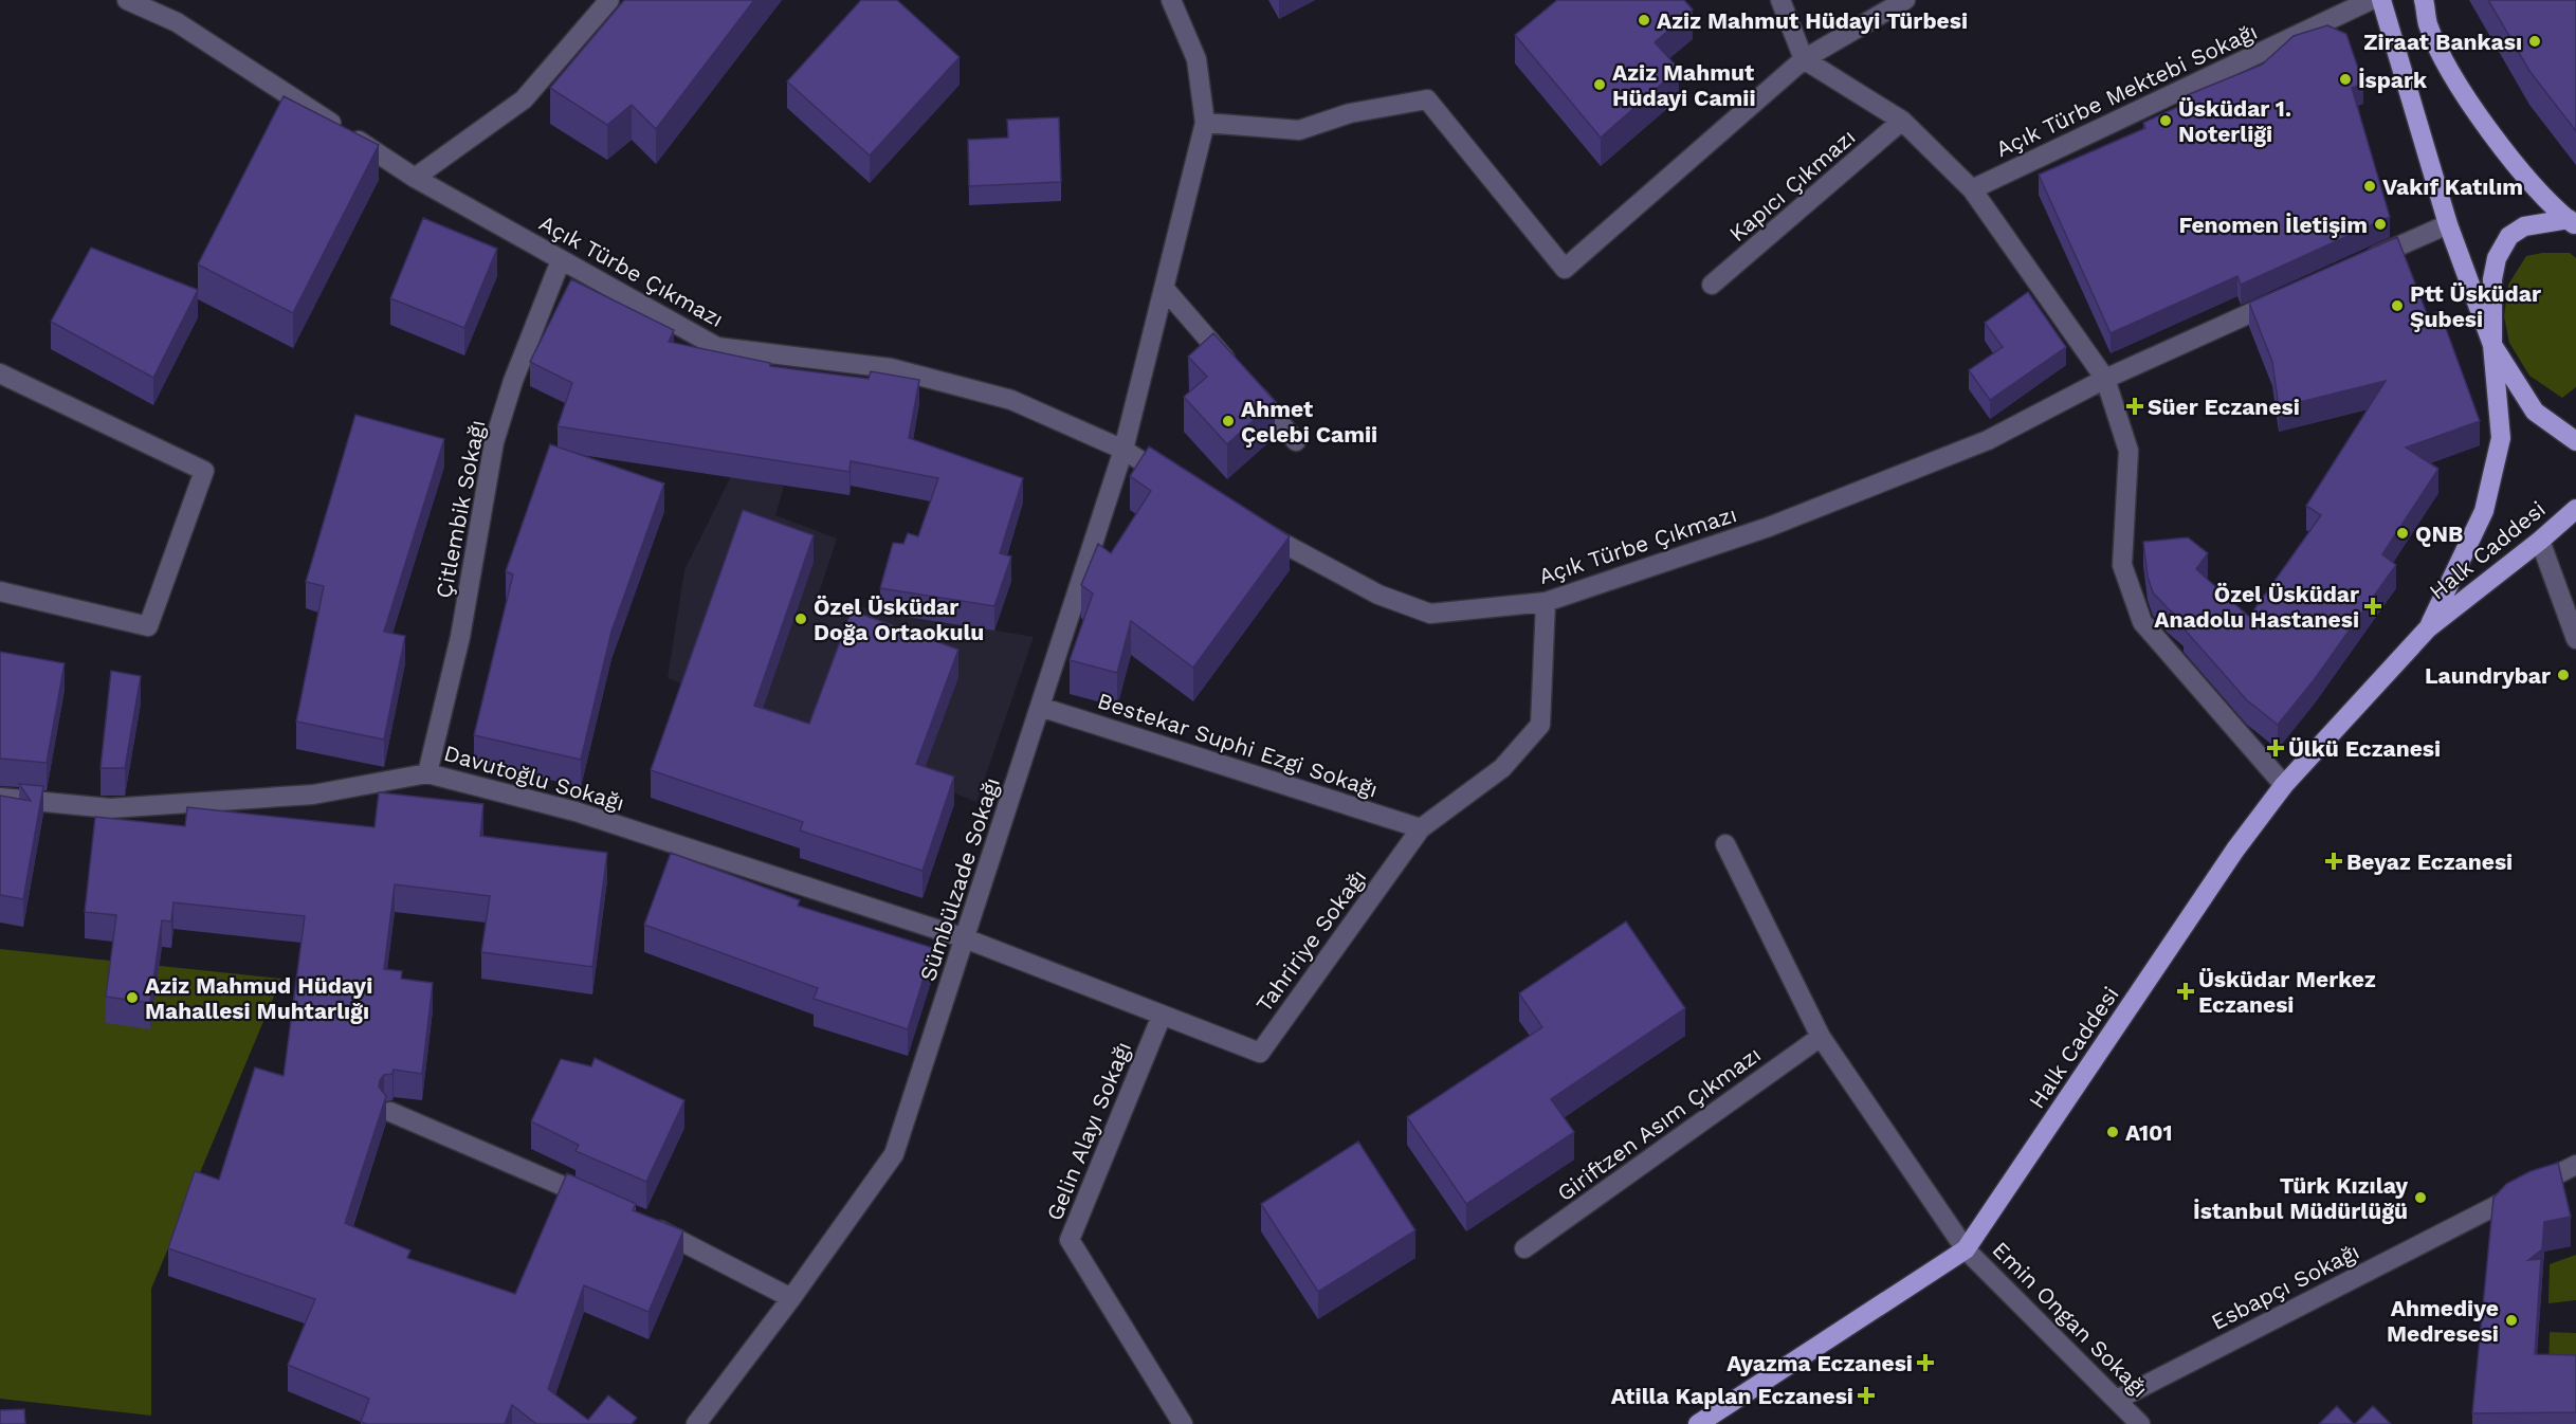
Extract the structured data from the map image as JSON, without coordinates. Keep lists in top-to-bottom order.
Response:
{
  "streets": {
    "main road": ["Halk Caddesi"],
    "street": [
      "Açık Türbe Mektebi Sokağı",
      "Kapıcı Çıkmazı",
      "Açık Türbe Çıkmazı",
      "Çitlembik Sokağı",
      "Bestekar Suphi Ezgi Sokağı",
      "Davutoğlu Sokağı",
      "Sümbülzade Sokağı",
      "Tahririye Sokağı",
      "Giriftzen Asım Çıkmazı",
      "Gelin Alayı Sokağı",
      "Esbapçı Sokağı",
      "Emin Ongan Sokağı"
    ]
  },
  "crossings": [
    ["Açık Türbe Çıkmazı", "Çitlembik Sokağı"],
    ["Açık Türbe Çıkmazı", "Sümbülzade Sokağı"],
    ["Açık Türbe Çıkmazı", "Tahririye Sokağı"],
    ["Çitlembik Sokağı", "Davutoğlu Sokağı"],
    ["Halk Caddesi", "Emin Ongan Sokağı"],
    ["Bestekar Suphi Ezgi Sokağı", "Sümbülzade Sokağı"],
    ["Bestekar Suphi Ezgi Sokağı", "Tahririye Sokağı"],
    ["Davutoğlu Sokağı", "Sümbülzade Sokağı"],
    ["Davutoğlu Sokağı", "Tahririye Sokağı"],
    ["Sümbülzade Sokağı", "Tahririye Sokağı"],
    ["Tahririye Sokağı", "Gelin Alayı Sokağı"],
    ["Esbapçı Sokağı", "Emin Ongan Sokağı"]
  ],
  "places": {
    "other": [
      "Aziz Mahmut Hüdayi Türbesi",
      "Ziraat Bankası",
      "İspark",
      "Aziz Mahmut Hüdayi Camii",
      "Üsküdar 1. Noterliği",
      "Vakıf Katılım",
      "Fenomen İletişim",
      "Ptt Üsküdar Şubesi",
      "Ahmet Çelebi Camii",
      "QNB",
      "Özel Üsküdar Doğa Ortaokulu",
      "Laundrybar",
      "Aziz Mahmud Hüdayi Mahallesi Muhtarlığı",
      "A101",
      "Türk Kızılay İstanbul Müdürlüğü",
      "Ahmediye Medresesi"
    ],
    "health": [
      "Süer Eczanesi",
      "Özel Üsküdar Anadolu Hastanesi",
      "Ülkü Eczanesi",
      "Beyaz Eczanesi",
      "Üsküdar Merkez Eczanesi",
      "Ayazma Eczanesi",
      "Atilla Kaplan Eczanesi"
    ]
  }
}
